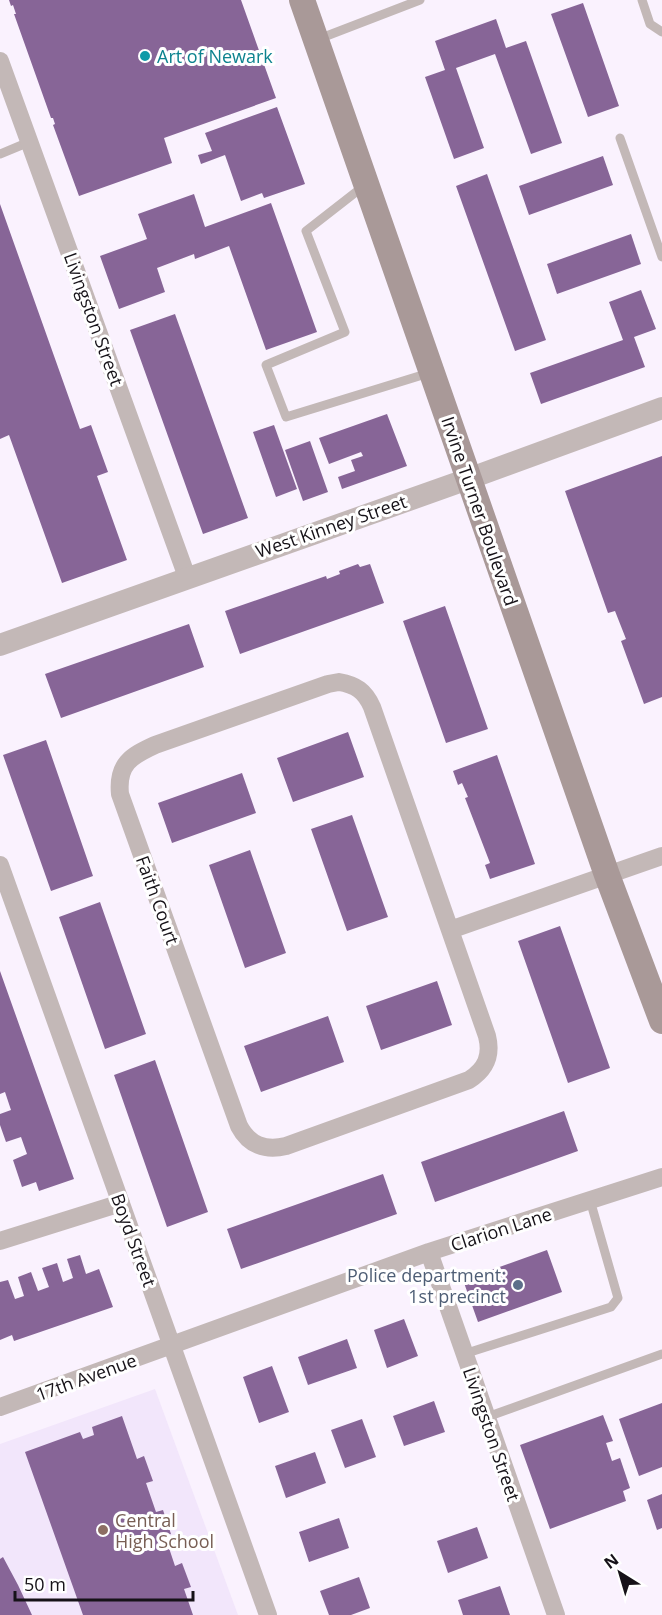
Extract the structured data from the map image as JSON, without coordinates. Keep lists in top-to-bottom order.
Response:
{
  "streets": {
    "main road": ["Irvine Turner Boulevard"],
    "street": [
      "Livingston Street",
      "West Kinney Street",
      "Faith Court",
      "Clarion Lane",
      "Boyd Street",
      "17th Avenue"
    ]
  },
  "crossings": [
    ["Livingston Street", "West Kinney Street"],
    ["Livingston Street", "Clarion Lane"],
    ["Irvine Turner Boulevard", "West Kinney Street"],
    ["Clarion Lane", "Boyd Street"],
    ["Clarion Lane", "17th Avenue"],
    ["Boyd Street", "17th Avenue"]
  ],
  "places": ["Art of Newark", "Police department: 1st precinct", "Central High School"],
  "scale_bar": "50 m",
  "north": "top left"
}
